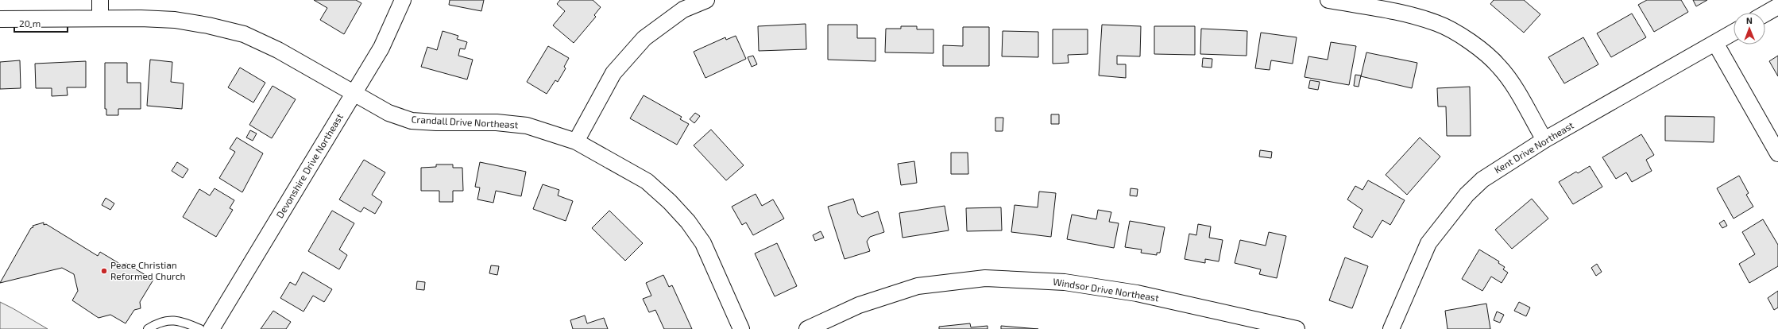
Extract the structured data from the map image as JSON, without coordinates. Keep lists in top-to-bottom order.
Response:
{
  "streets": {
    "street": [
      "Crandall Drive Northeast",
      "Kent Drive Northeast",
      "Devonshire Drive Northeast",
      "Windsor Drive Northeast"
    ]
  },
  "crossings": [
    ["Crandall Drive Northeast", "Devonshire Drive Northeast"]
  ],
  "places": ["Peace Christian Reformed Church"],
  "scale_bar": "20 m",
  "north": "top"
}
